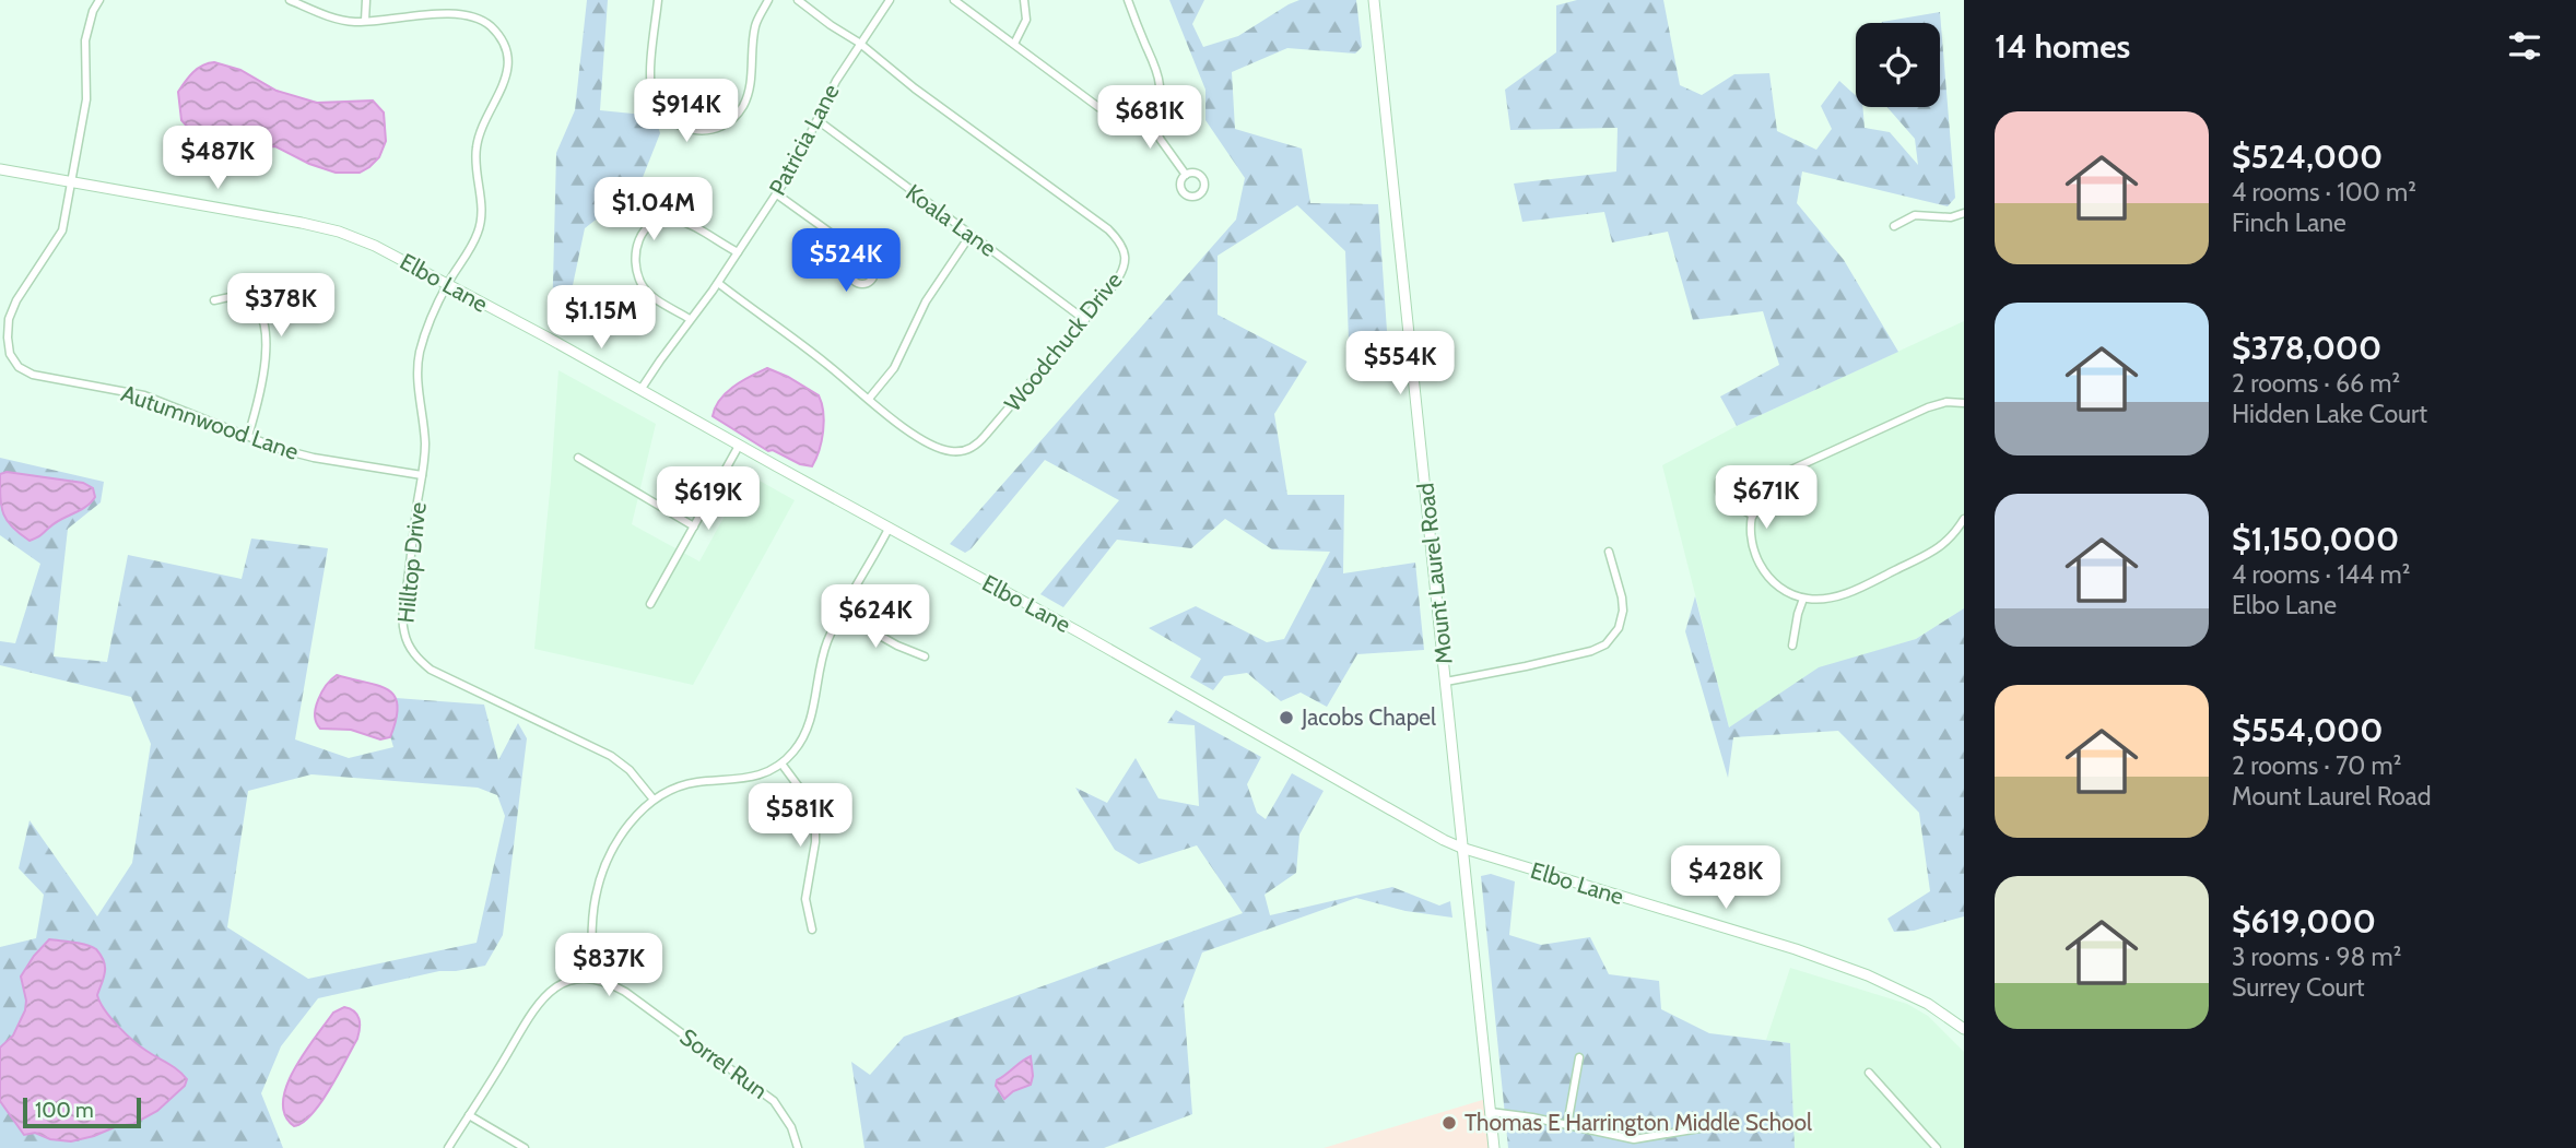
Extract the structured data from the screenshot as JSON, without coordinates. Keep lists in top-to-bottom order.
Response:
{
  "streets": {
    "street": [
      "Patricia Lane",
      "Koala Lane",
      "Elbo Lane",
      "Woodchuck Drive",
      "Autumnwood Lane",
      "Hilltop Drive",
      "Mount Laurel Road",
      "Sorrel Run"
    ]
  },
  "crossings": [
    ["Patricia Lane", "Koala Lane"],
    ["Patricia Lane", "Elbo Lane"],
    ["Patricia Lane", "Woodchuck Drive"],
    ["Koala Lane", "Woodchuck Drive"],
    ["Elbo Lane", "Autumnwood Lane"],
    ["Elbo Lane", "Hilltop Drive"],
    ["Elbo Lane", "Mount Laurel Road"],
    ["Autumnwood Lane", "Hilltop Drive"]
  ],
  "places": ["Jacobs Chapel", "Thomas E Harrington Middle School"],
  "scale_bar": "100 m",
  "page": {
    "heading": "14 homes",
    "price": [
      "$914K",
      "$681K",
      "$487K",
      "$1.04M",
      "$524K",
      "$378K",
      "$1.15M",
      "$554K",
      "$671K",
      "$619K",
      "$624K",
      "$581K",
      "$428K",
      "$837K"
    ],
    "list": [
      {
        "name": "$524,000",
        "note": "4 rooms · 100 m² · Finch Lane"
      },
      {
        "name": "$378,000",
        "note": "2 rooms · 66 m² · Hidden Lake Court"
      },
      {
        "name": "$1,150,000",
        "note": "4 rooms · 144 m² · Elbo Lane"
      },
      {
        "name": "$554,000",
        "note": "2 rooms · 70 m² · Mount Laurel Road"
      },
      {
        "name": "$619,000",
        "note": "3 rooms · 98 m² · Surrey Court"
      }
    ],
    "scale": "100 m"
  }
}
